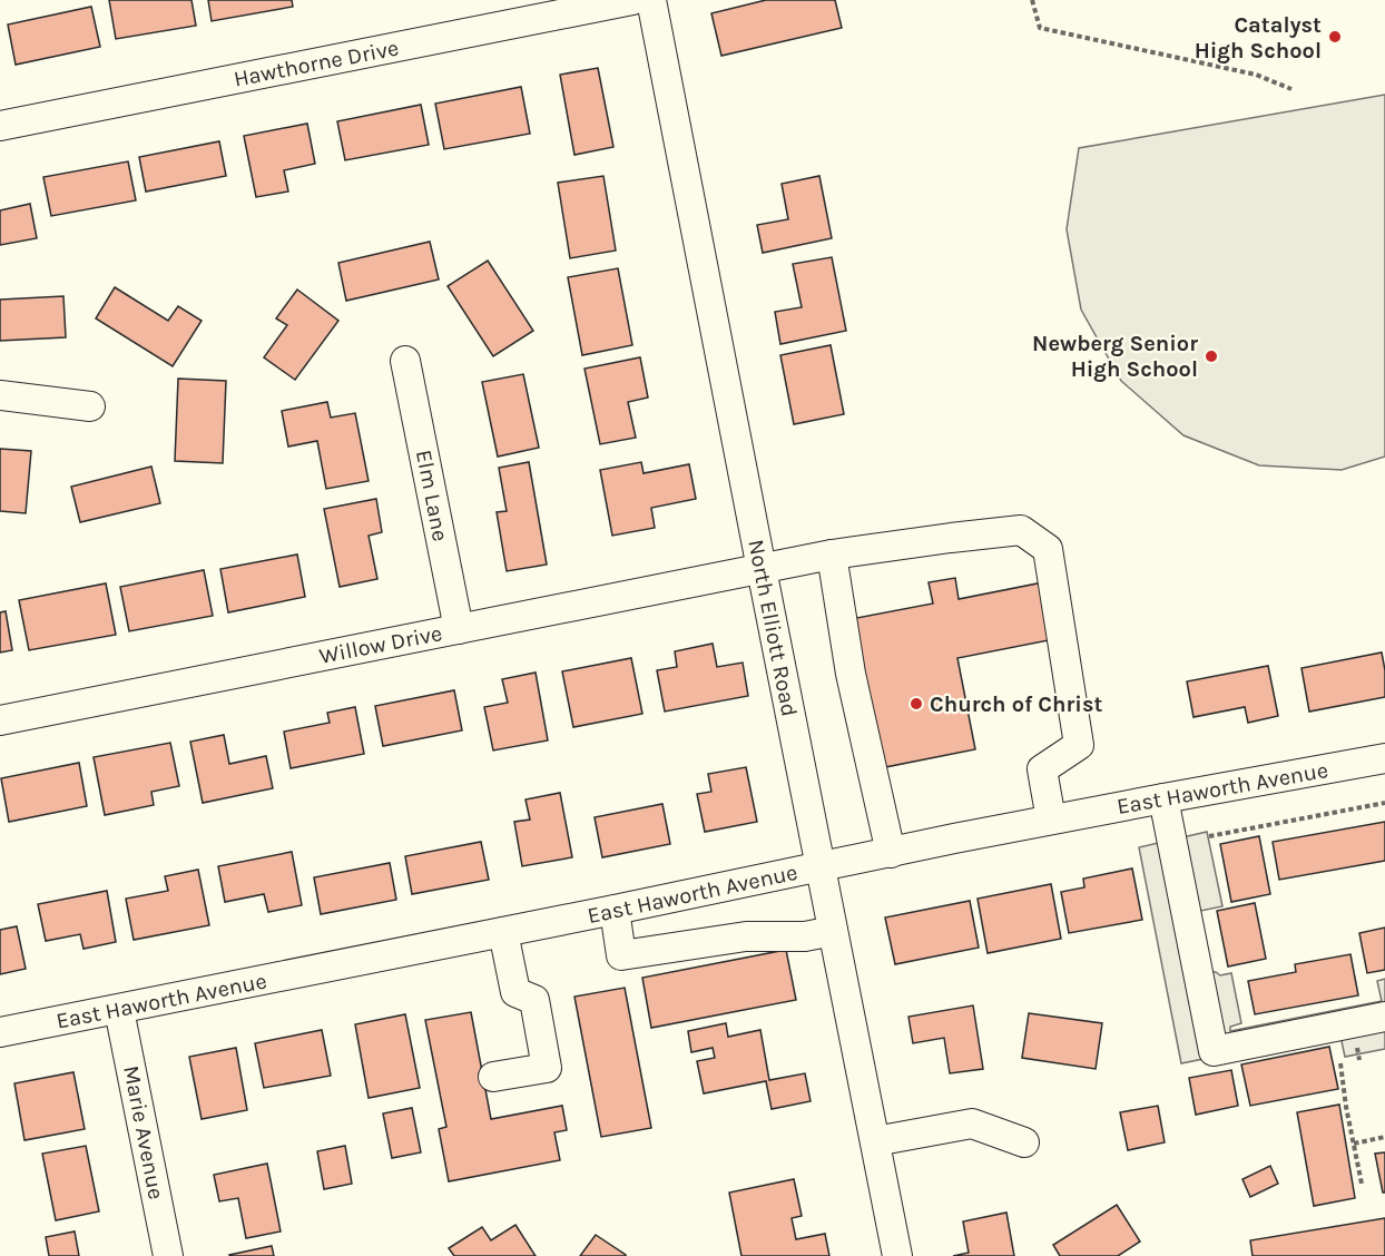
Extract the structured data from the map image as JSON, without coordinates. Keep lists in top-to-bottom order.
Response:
{
  "streets": {
    "street": [
      "Hawthorne Drive",
      "Elm Lane",
      "North Elliott Road",
      "Willow Drive",
      "East Haworth Avenue",
      "Marie Avenue"
    ]
  },
  "crossings": [
    ["Elm Lane", "Willow Drive"],
    ["North Elliott Road", "Willow Drive"],
    ["North Elliott Road", "East Haworth Avenue"],
    ["Willow Drive", "East Haworth Avenue"],
    ["East Haworth Avenue", "Marie Avenue"]
  ],
  "places": ["Catalyst High School", "Newberg Senior High School", "Church of Christ"]
}
